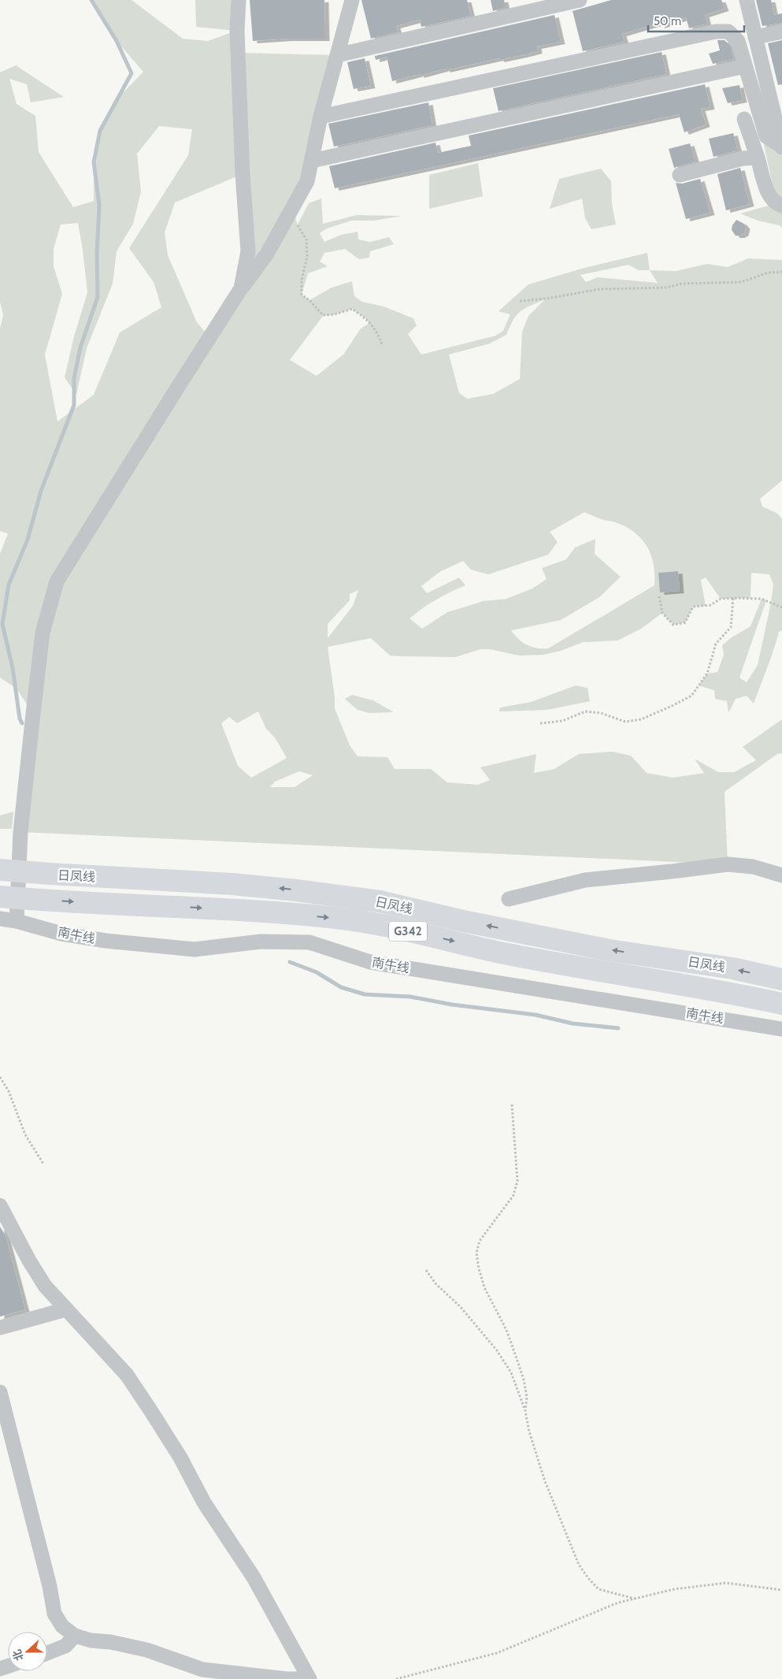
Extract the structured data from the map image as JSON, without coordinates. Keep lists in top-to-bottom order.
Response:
{
  "streets": {
    "highway": ["日凤线", "G342"],
    "street": ["南牛线"]
  },
  "scale_bar": "50 m",
  "north": "left"
}
